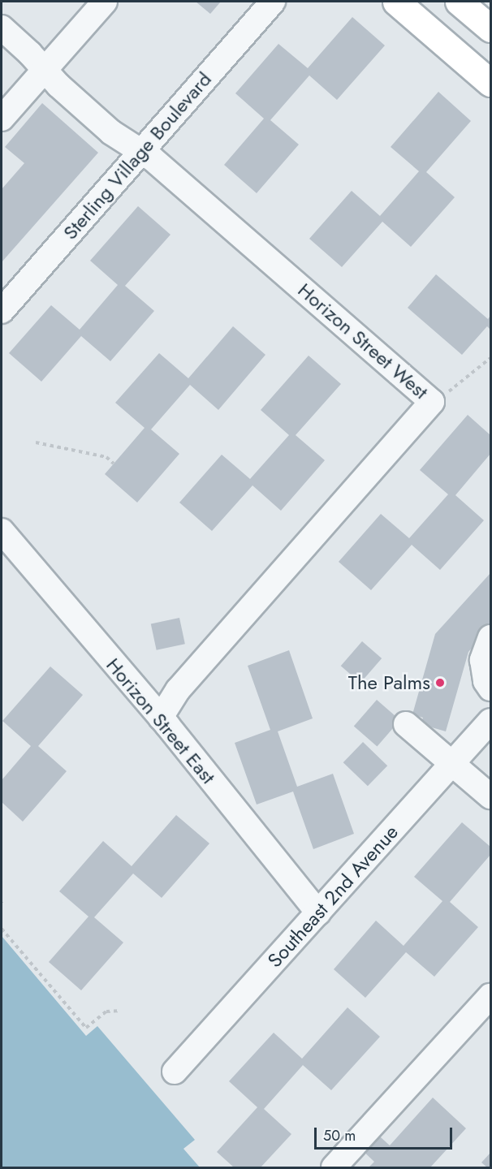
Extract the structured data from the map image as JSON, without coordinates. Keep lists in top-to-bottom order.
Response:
{
  "streets": {
    "street": [
      "Sterling Village Boulevard",
      "Horizon Street West",
      "Horizon Street East",
      "Southeast 2nd Avenue"
    ]
  },
  "crossings": [
    ["Sterling Village Boulevard", "Horizon Street West"],
    ["Horizon Street West", "Horizon Street East"],
    ["Horizon Street East", "Southeast 2nd Avenue"]
  ],
  "places": ["The Palms"],
  "scale_bar": "50 m"
}
